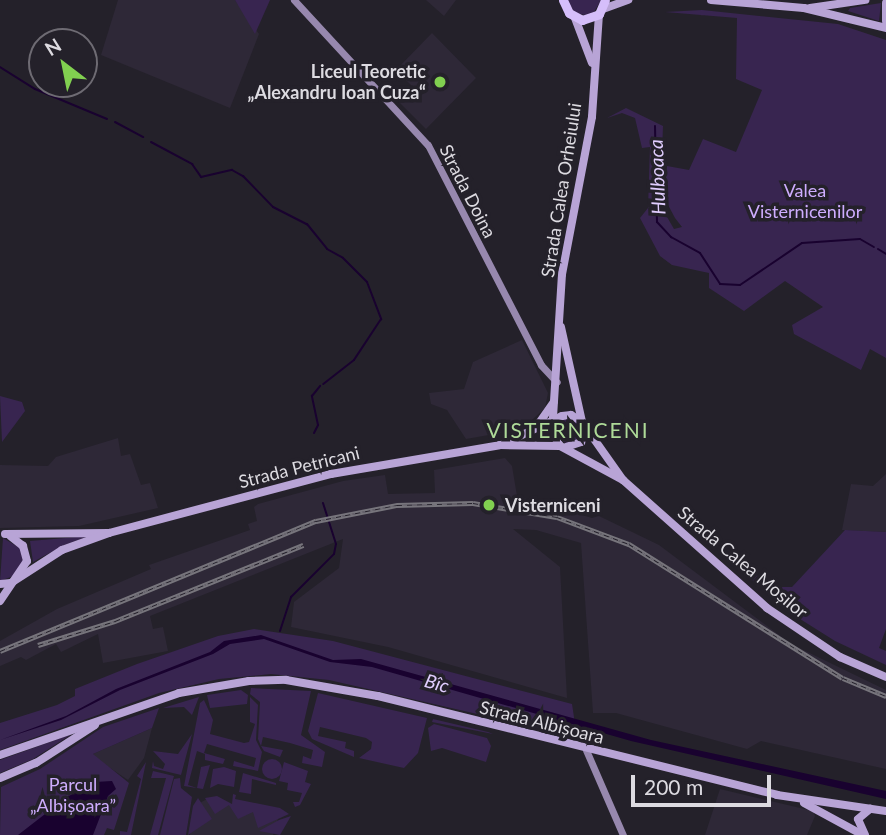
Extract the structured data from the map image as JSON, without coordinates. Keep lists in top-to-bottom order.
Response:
{
  "streets": {
    "main road": [
      "Strada Calea Orheiului",
      "Strada Doina",
      "Strada Petricani",
      "Strada Calea Moșilor",
      "Strada Albișoara"
    ]
  },
  "crossings": [
    ["Strada Calea Orheiului", "Strada Doina"],
    ["Strada Calea Orheiului", "Strada Petricani"]
  ],
  "districts": ["VISTERNICENI"],
  "water": ["Hulboaca", "Bîc"],
  "parks": ["Valea Visternicenilor", "Parcul „Albișoara”"],
  "places": ["Liceul Teoretic „Alexandru Ioan Cuza“", "Visterniceni"],
  "scale_bar": "200 m",
  "north": "top left"
}
